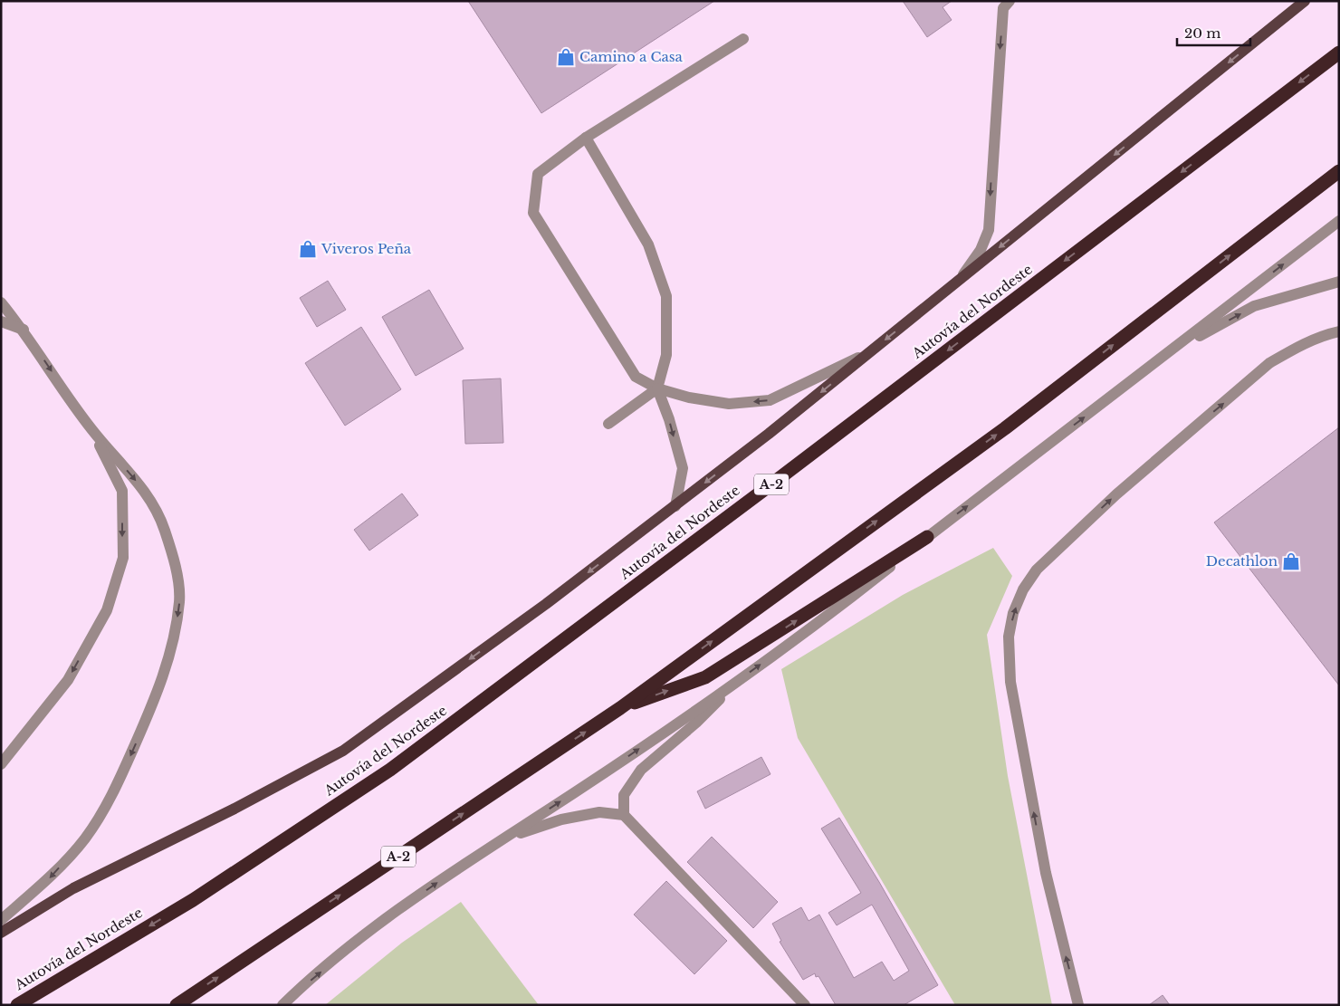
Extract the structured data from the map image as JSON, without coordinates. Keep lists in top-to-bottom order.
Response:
{
  "streets": {
    "highway": ["Autovía del Nordeste", "A-2"]
  },
  "places": {
    "shop": ["Camino a Casa", "Viveros Peña", "Decathlon"]
  },
  "scale_bar": "20 m"
}
